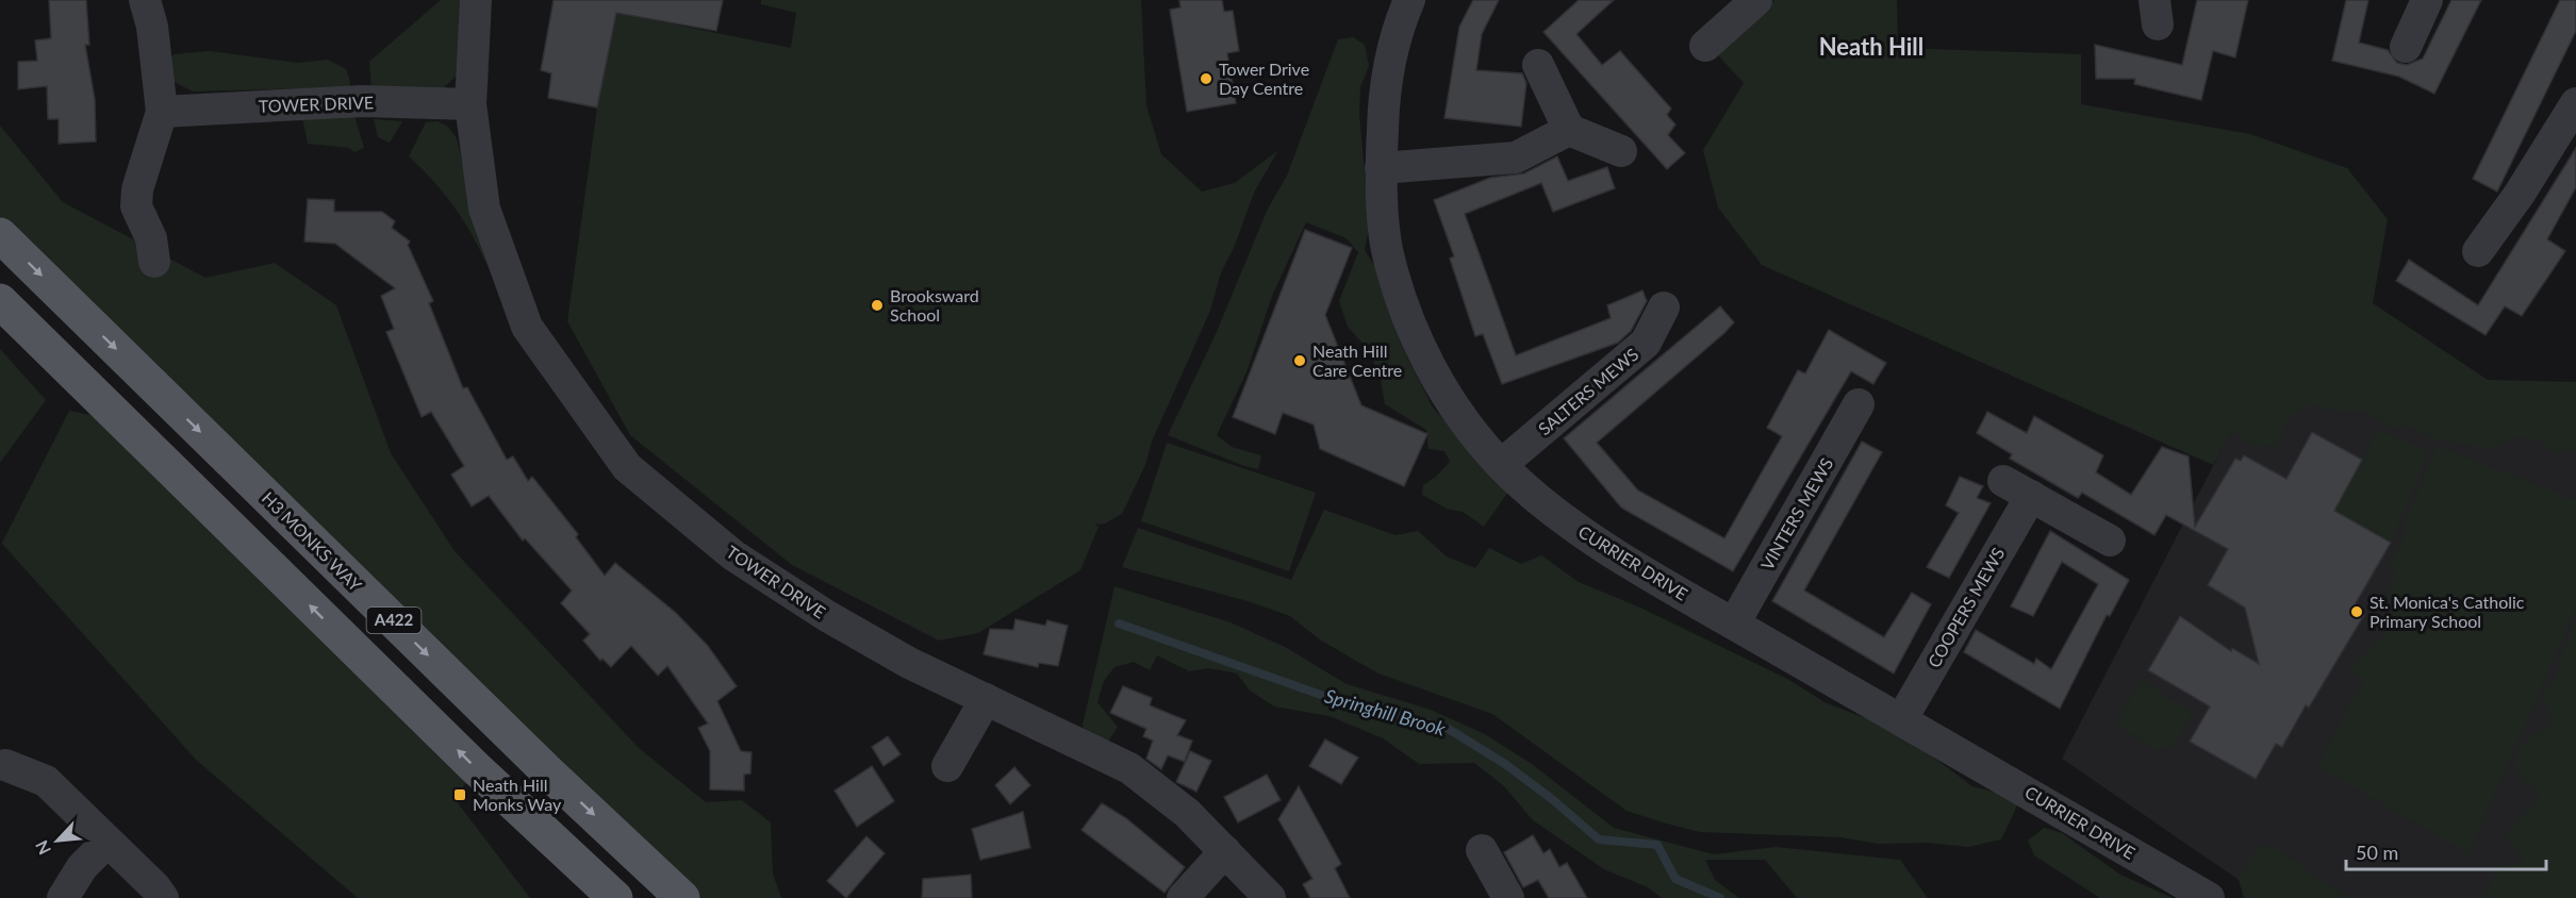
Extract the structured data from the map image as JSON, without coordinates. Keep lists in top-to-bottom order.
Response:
{
  "streets": {
    "main road": ["H3 MONKS WAY", "A422"],
    "street": [
      "TOWER DRIVE",
      "SALTERS MEWS",
      "VINTERS MEWS",
      "CURRIER DRIVE",
      "COOPERS MEWS"
    ]
  },
  "crossings": [
    ["SALTERS MEWS", "CURRIER DRIVE"],
    ["VINTERS MEWS", "CURRIER DRIVE"],
    ["CURRIER DRIVE", "COOPERS MEWS"]
  ],
  "districts": ["Neath Hill"],
  "water": ["Springhill Brook"],
  "places": {
    "other": [
      "Tower Drive Day Centre",
      "Brooksward School",
      "Neath Hill Care Centre",
      "St. Monica's Catholic Primary School"
    ],
    "transit": ["Neath Hill Monks Way"]
  },
  "scale_bar": "50 m",
  "north": "bottom left"
}
